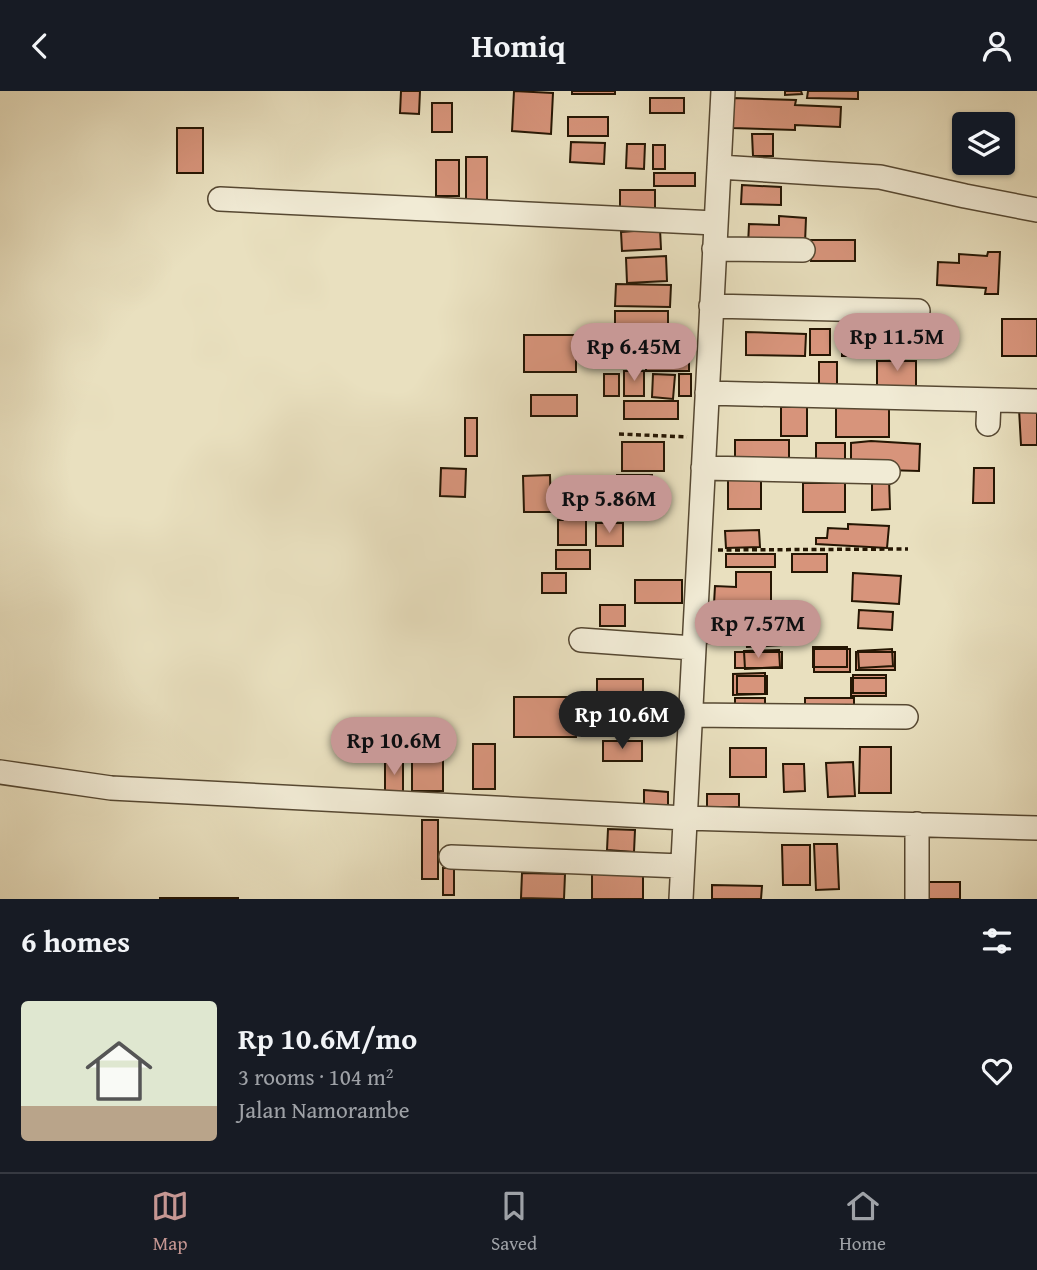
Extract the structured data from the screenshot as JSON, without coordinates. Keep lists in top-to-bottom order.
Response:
{
  "page": {
    "header": "Homiq",
    "price": [
      "Rp 11.5M",
      "Rp 6.45M",
      "Rp 5.86M",
      "Rp 7.57M",
      "Rp 10.6M",
      "Rp 10.6M"
    ],
    "heading": "6 homes",
    "list": [
      {
        "name": "Rp 10.6M/mo",
        "note": "3 rooms · 104 m² · Jalan Namorambe"
      }
    ],
    "tabs": ["Map", "Saved", "Home"]
  }
}
